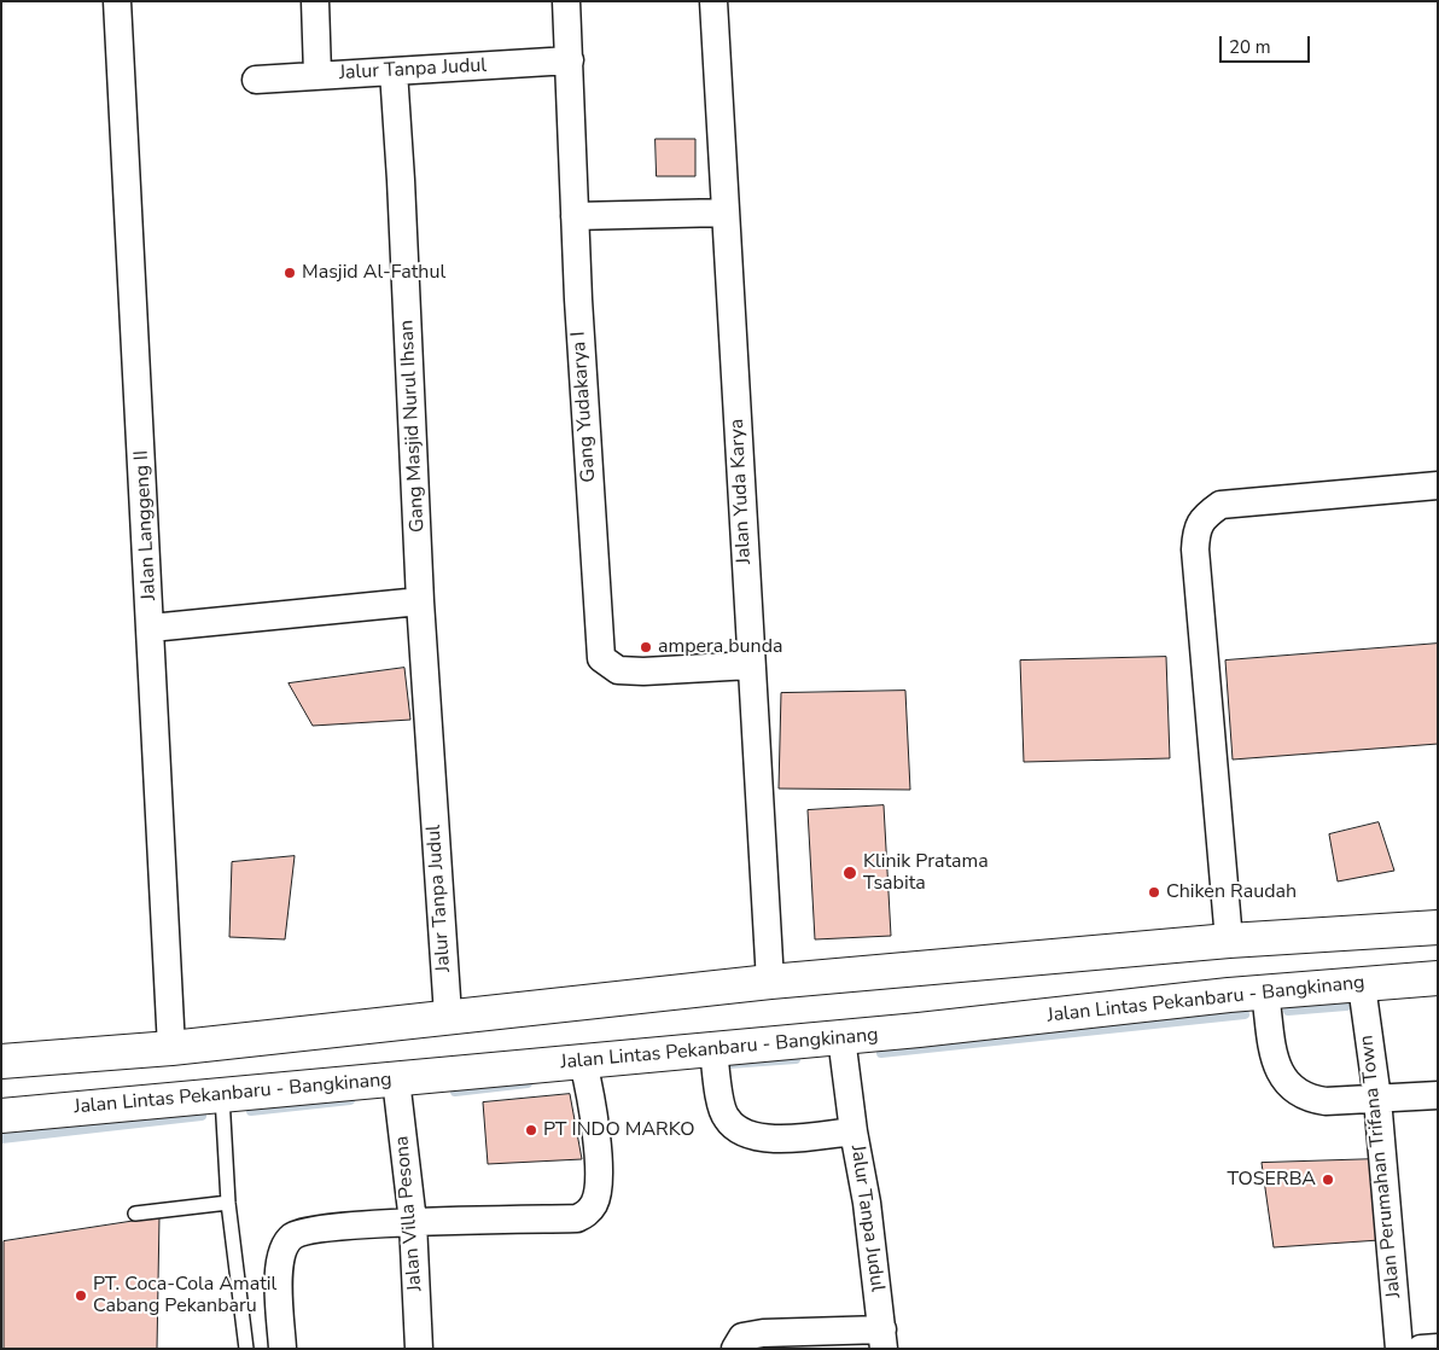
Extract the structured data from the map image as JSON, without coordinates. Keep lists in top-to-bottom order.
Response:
{
  "streets": {
    "highway": ["Jalan Lintas Pekanbaru - Bangkinang"],
    "street": [
      "Jalur Tanpa Judul",
      "Gang Yudakarya I",
      "Gang Masjid Nurul Ihsan",
      "Jalan Yuda Karya",
      "Jalan Langgeng II",
      "Jalan Perumahan Trifana Town",
      "Jalan Villa Pesona"
    ]
  },
  "crossings": [
    ["Jalur Tanpa Judul", "Gang Yudakarya I"],
    ["Jalur Tanpa Judul", "Gang Masjid Nurul Ihsan"],
    ["Jalur Tanpa Judul", "Jalan Lintas Pekanbaru - Bangkinang"],
    ["Gang Yudakarya I", "Jalan Yuda Karya"],
    ["Jalan Lintas Pekanbaru - Bangkinang", "Jalan Perumahan Trifana Town"],
    ["Jalan Lintas Pekanbaru - Bangkinang", "Jalan Villa Pesona"]
  ],
  "places": [
    "Masjid Al-Fathul",
    "ampera bunda",
    "Klinik Pratama Tsabita",
    "Chiken Raudah",
    "PT INDO MARKO",
    "TOSERBA",
    "PT. Coca-Cola Amatil Cabang Pekanbaru"
  ],
  "scale_bar": "20 m"
}
